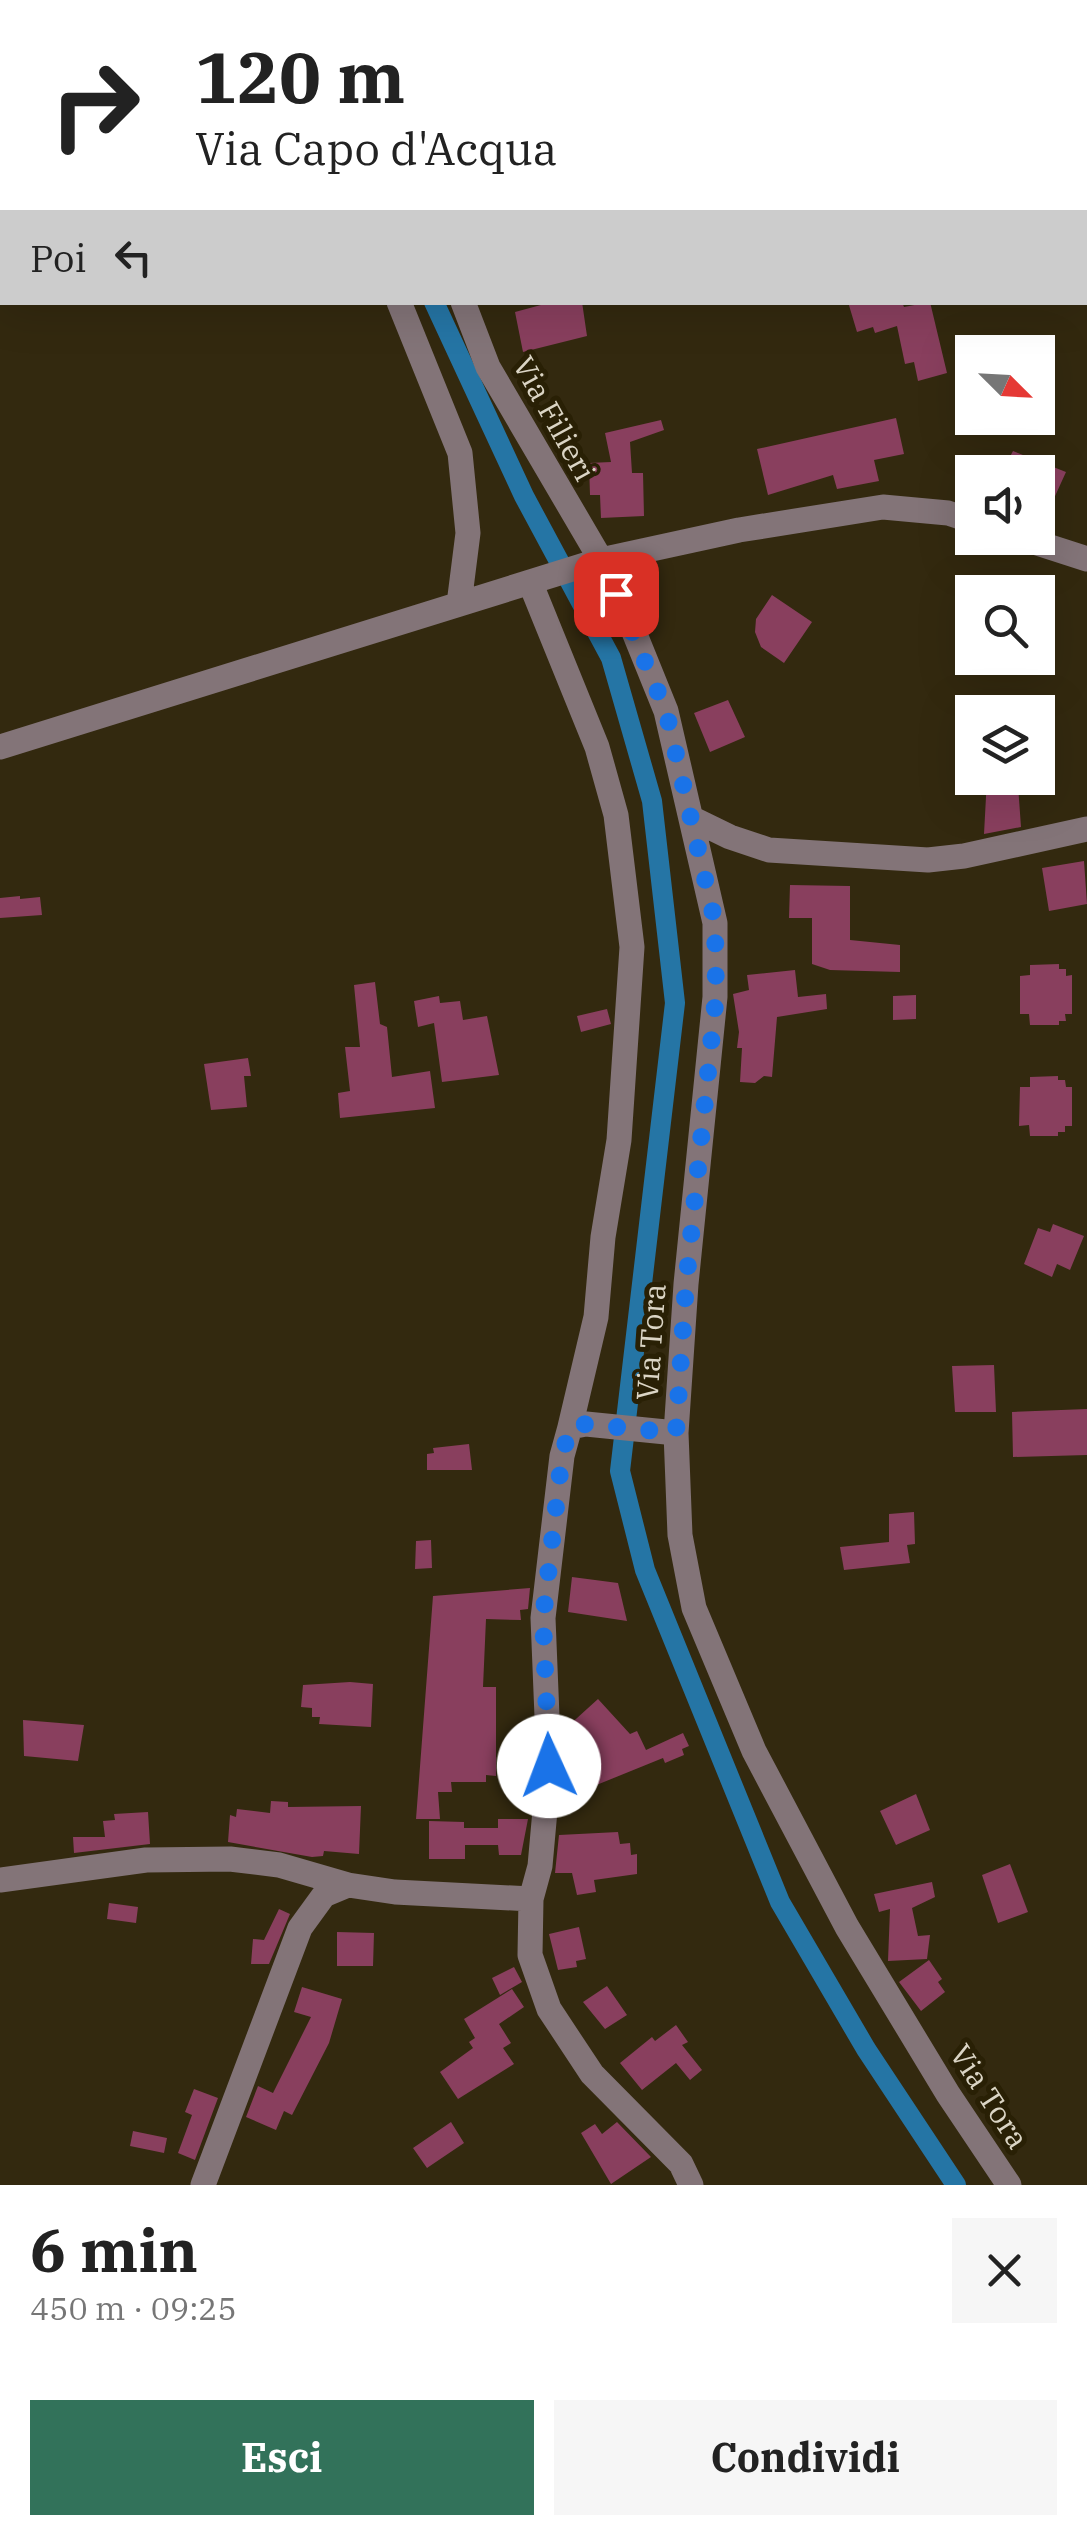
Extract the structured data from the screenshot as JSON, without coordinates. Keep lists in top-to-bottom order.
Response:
{
  "streets": {
    "street": ["Via Filieri", "Via Tora"]
  },
  "crossings": [
    ["Via Filieri", "Via Tora"]
  ],
  "north": "bottom right",
  "page": {
    "turn": ["120 m", "Via Capo d'Acqua"],
    "then": "Poi",
    "heading": ["6 min", "450 m · 09:25"],
    "buttons": ["Esci", "Condividi"]
  }
}
